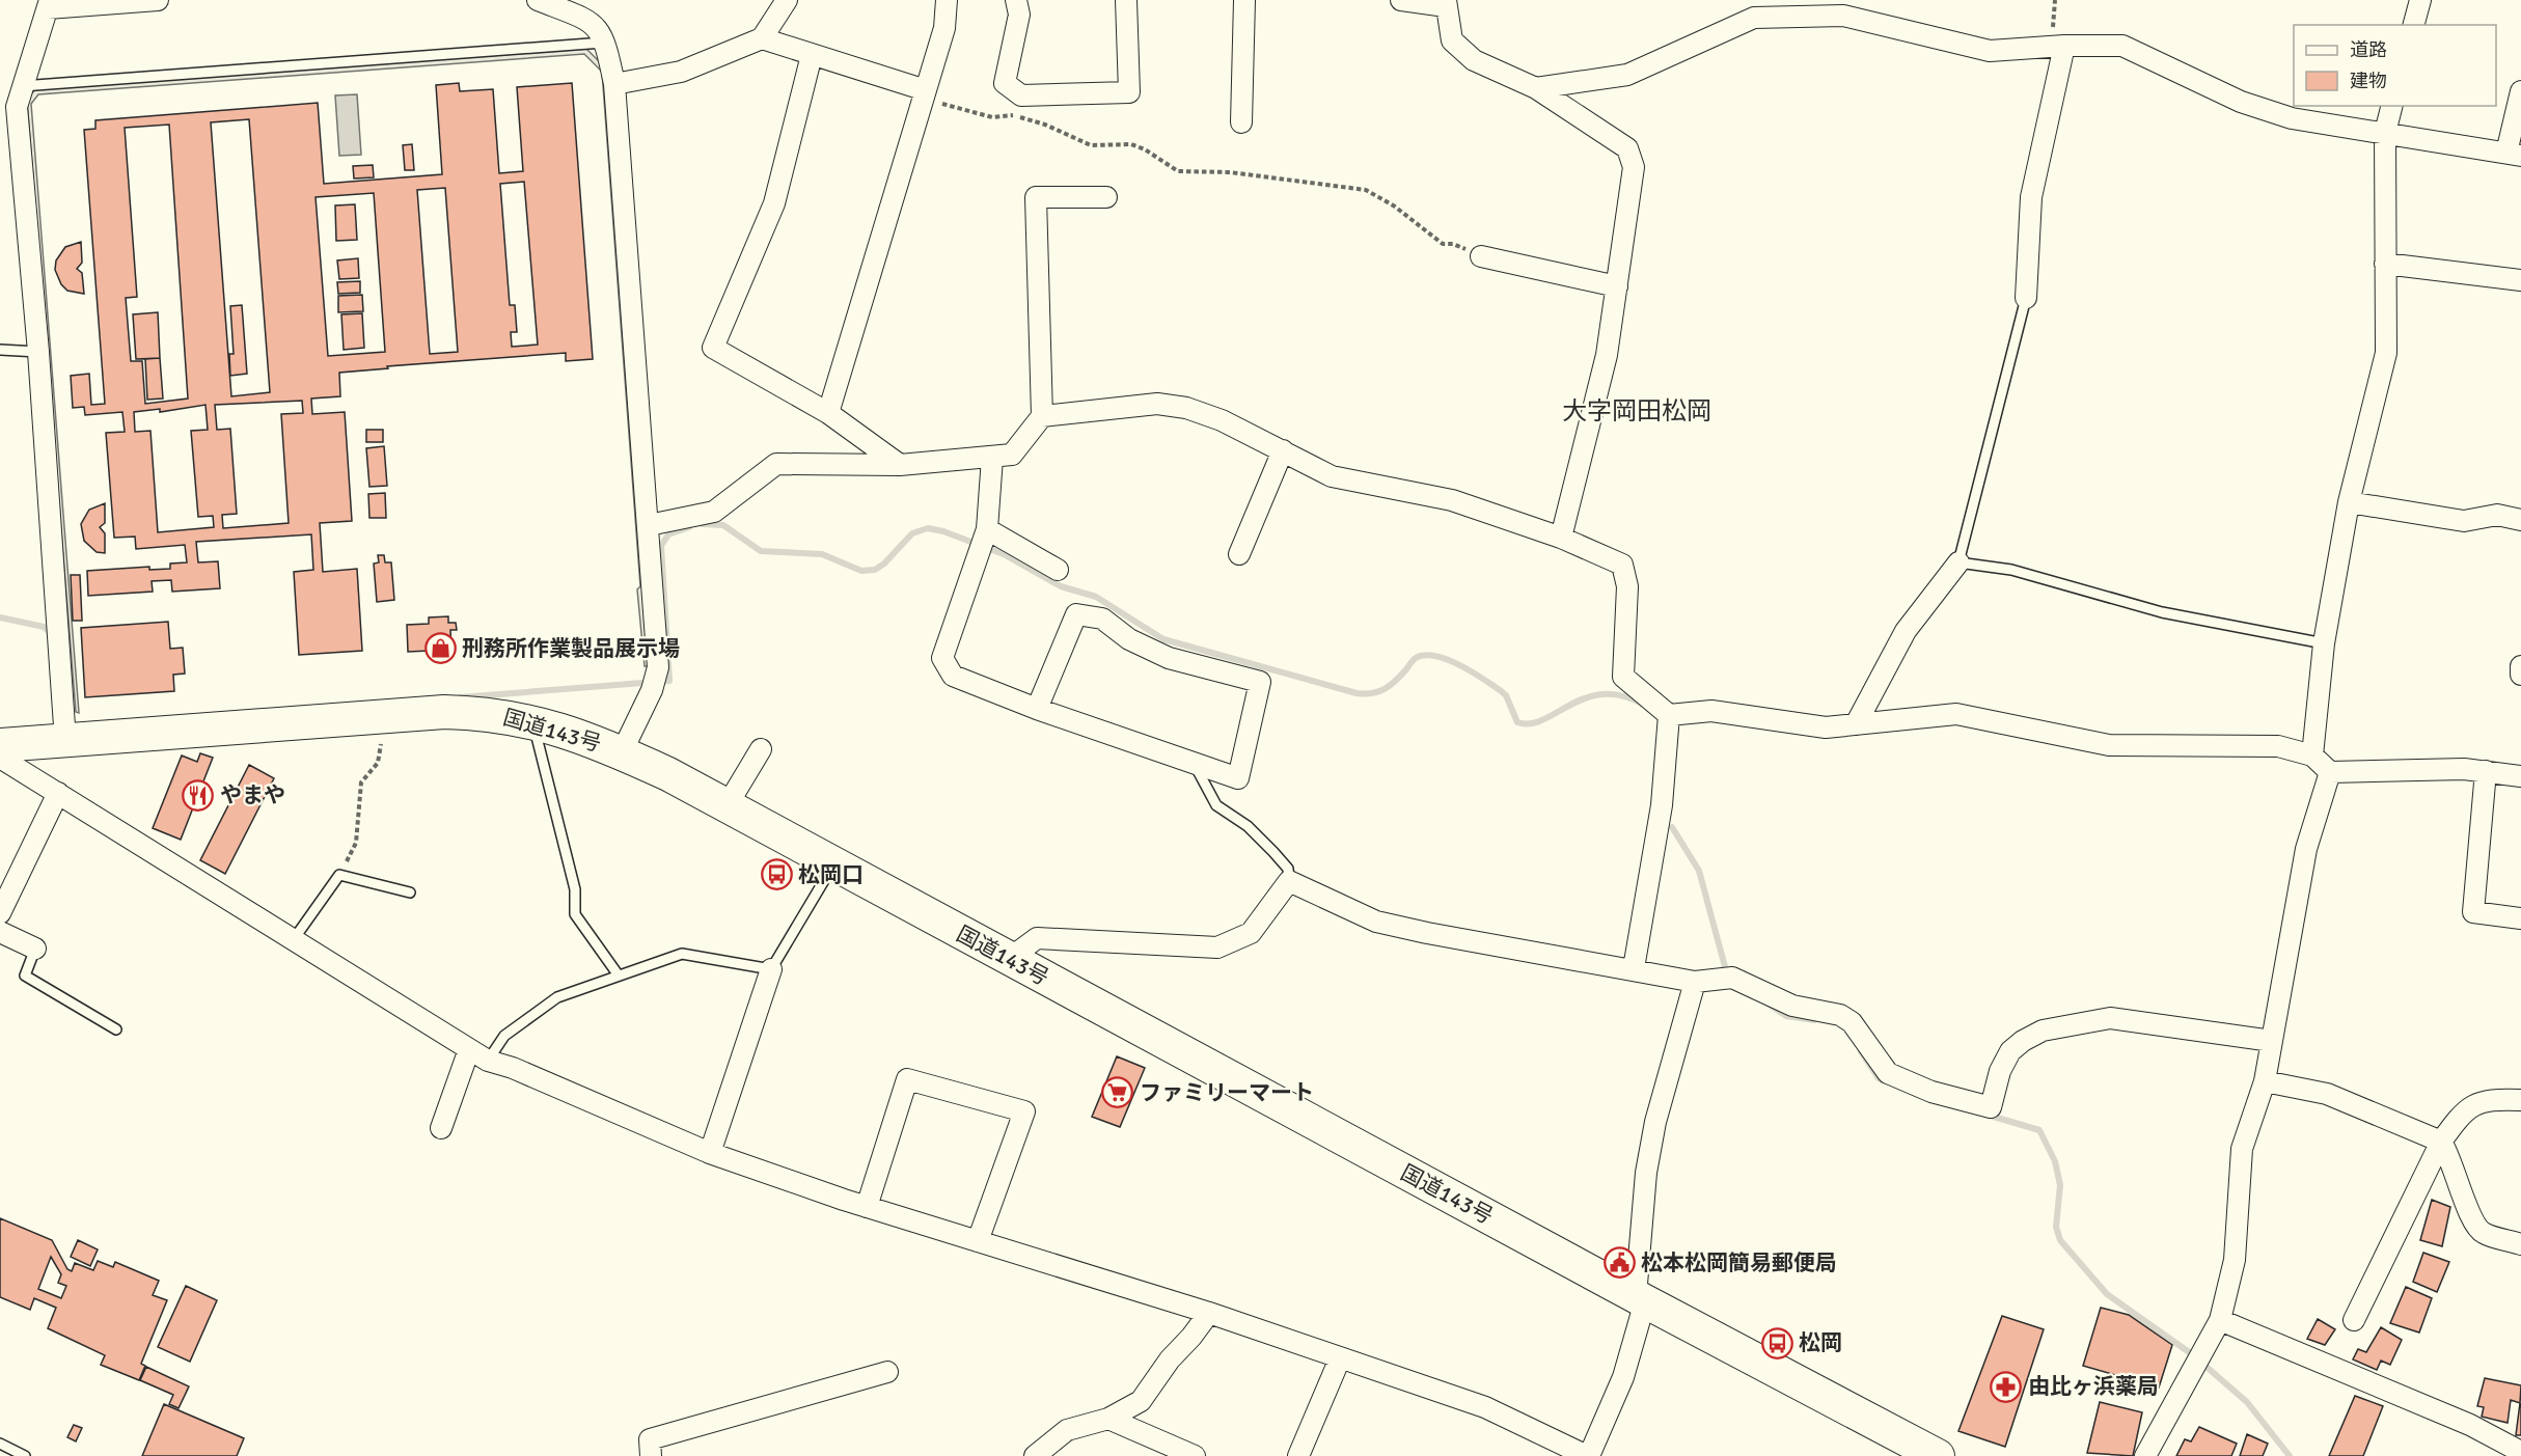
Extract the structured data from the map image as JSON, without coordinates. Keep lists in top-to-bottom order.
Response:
{
  "streets": {
    "highway": ["国道143号"]
  },
  "districts": ["大字岡田松岡"],
  "places": {
    "shop": ["刑務所作業製品展示場"],
    "restaurant": ["やまや"],
    "bus stop": ["松岡口", "松岡"],
    "supermarket": ["ファミリーマート"],
    "public building": ["松本松岡簡易郵便局"],
    "pharmacy": ["由比ヶ浜薬局"]
  },
  "legend": ["道路", "建物"]
}
